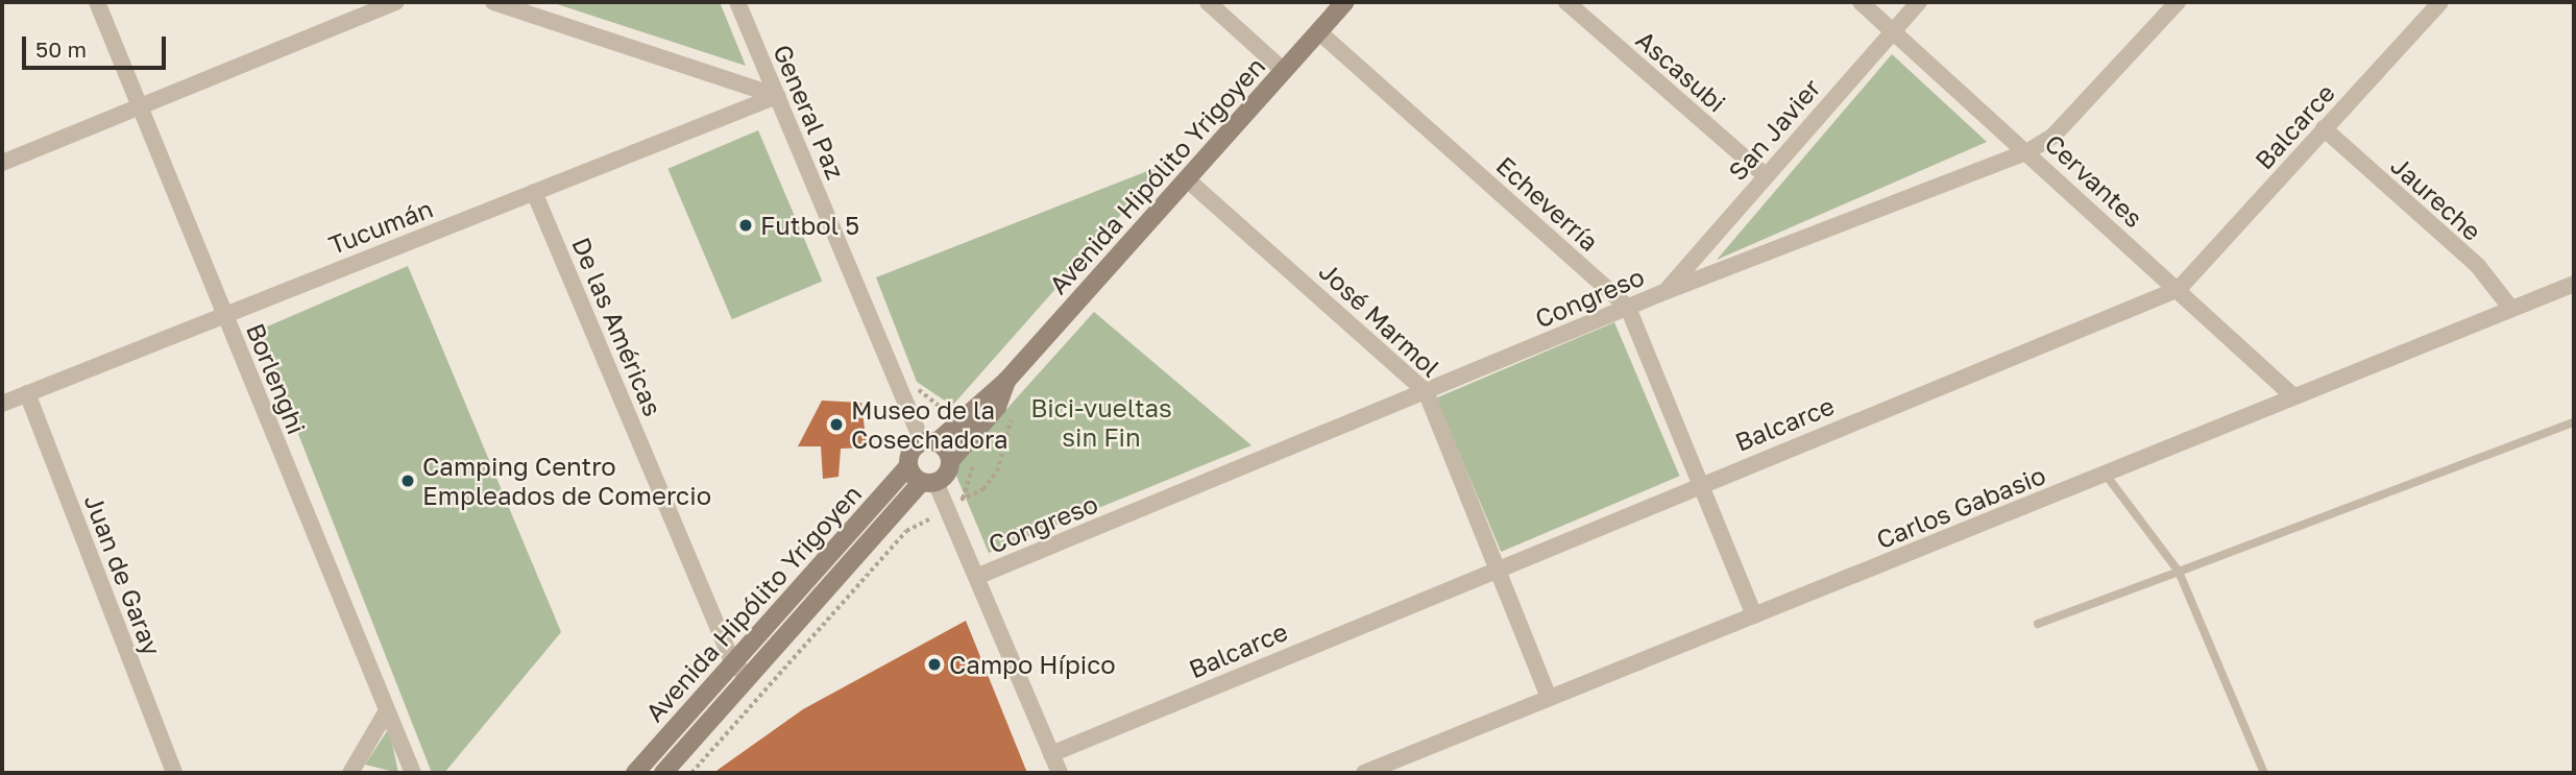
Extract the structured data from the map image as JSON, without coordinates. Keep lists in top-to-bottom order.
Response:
{
  "streets": {
    "street": [
      "Ascasubi",
      "General Paz",
      "Balcarce",
      "San Javier",
      "Avenida Hipólito Yrigoyen",
      "Cervantes",
      "Jaureche",
      "Echeverría",
      "Tucumán",
      "Congreso",
      "José Marmol",
      "De las Américas",
      "Borlenghi",
      "Carlos Gabasio",
      "Juan de Garay"
    ]
  },
  "crossings": [
    ["Ascasubi", "San Javier"],
    ["General Paz", "Avenida Hipólito Yrigoyen"],
    ["General Paz", "Tucumán"],
    ["Balcarce", "Cervantes"],
    ["Balcarce", "Jaureche"],
    ["Balcarce", "Echeverría"],
    ["Balcarce", "José Marmol"],
    ["San Javier", "Cervantes"],
    ["San Javier", "Congreso"],
    ["Avenida Hipólito Yrigoyen", "Echeverría"],
    ["Avenida Hipólito Yrigoyen", "José Marmol"],
    ["Avenida Hipólito Yrigoyen", "De las Américas"],
    ["Cervantes", "Congreso"],
    ["Cervantes", "Carlos Gabasio"],
    ["Jaureche", "Carlos Gabasio"],
    ["Echeverría", "Congreso"],
    ["Echeverría", "Carlos Gabasio"],
    ["Tucumán", "De las Américas"],
    ["Tucumán", "Borlenghi"],
    ["Tucumán", "Juan de Garay"],
    ["Congreso", "José Marmol"],
    ["José Marmol", "Carlos Gabasio"]
  ],
  "parks": ["Bici-vueltas sin Fin"],
  "places": [
    "Futbol 5",
    "Museo de la Cosechadora",
    "Camping Centro Empleados de Comercio",
    "Campo Hípico"
  ],
  "scale_bar": "50 m"
}
